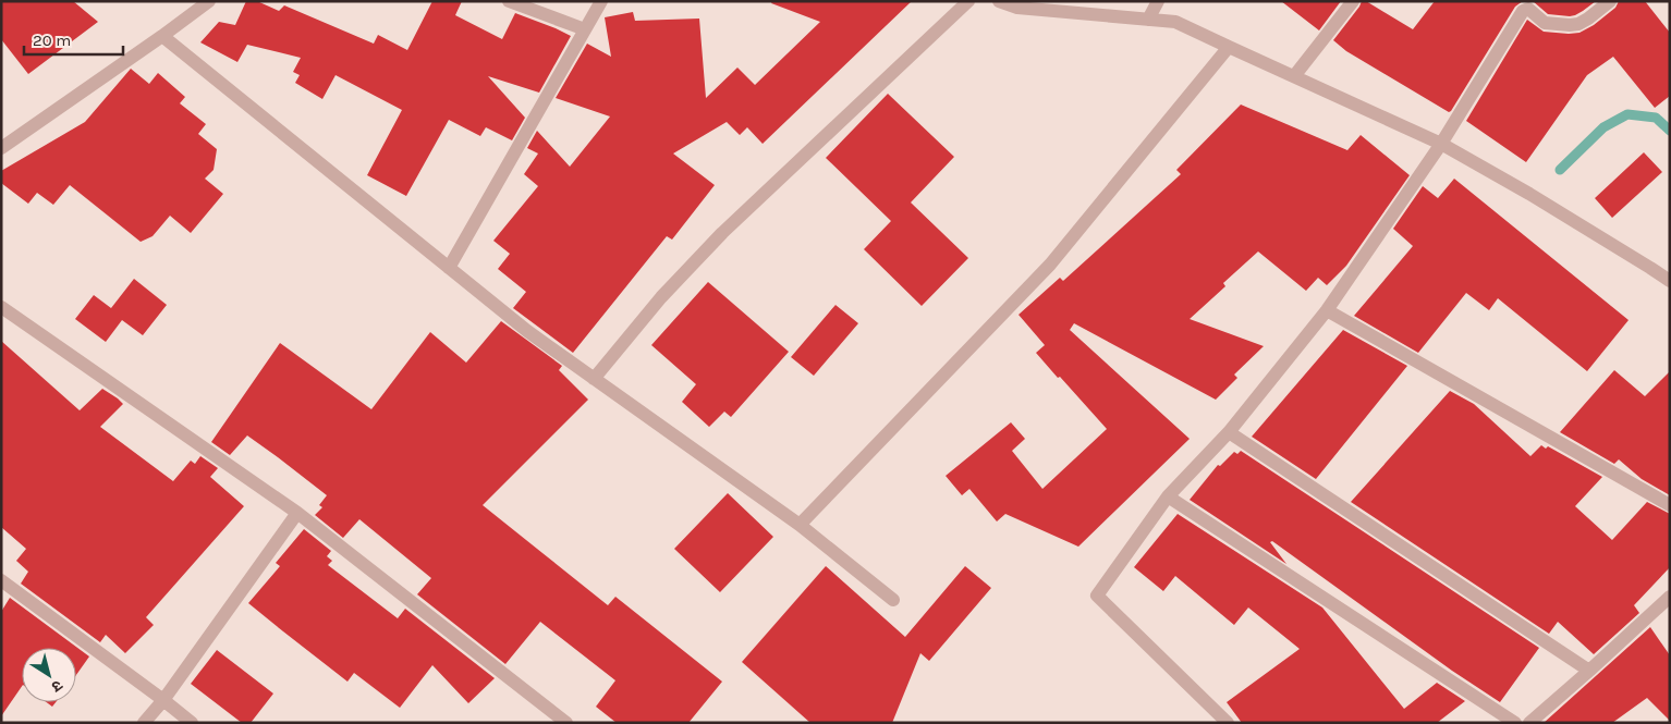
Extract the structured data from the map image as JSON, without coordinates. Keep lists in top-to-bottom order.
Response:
{
  "scale_bar": "20 m",
  "north": "bottom right"
}
